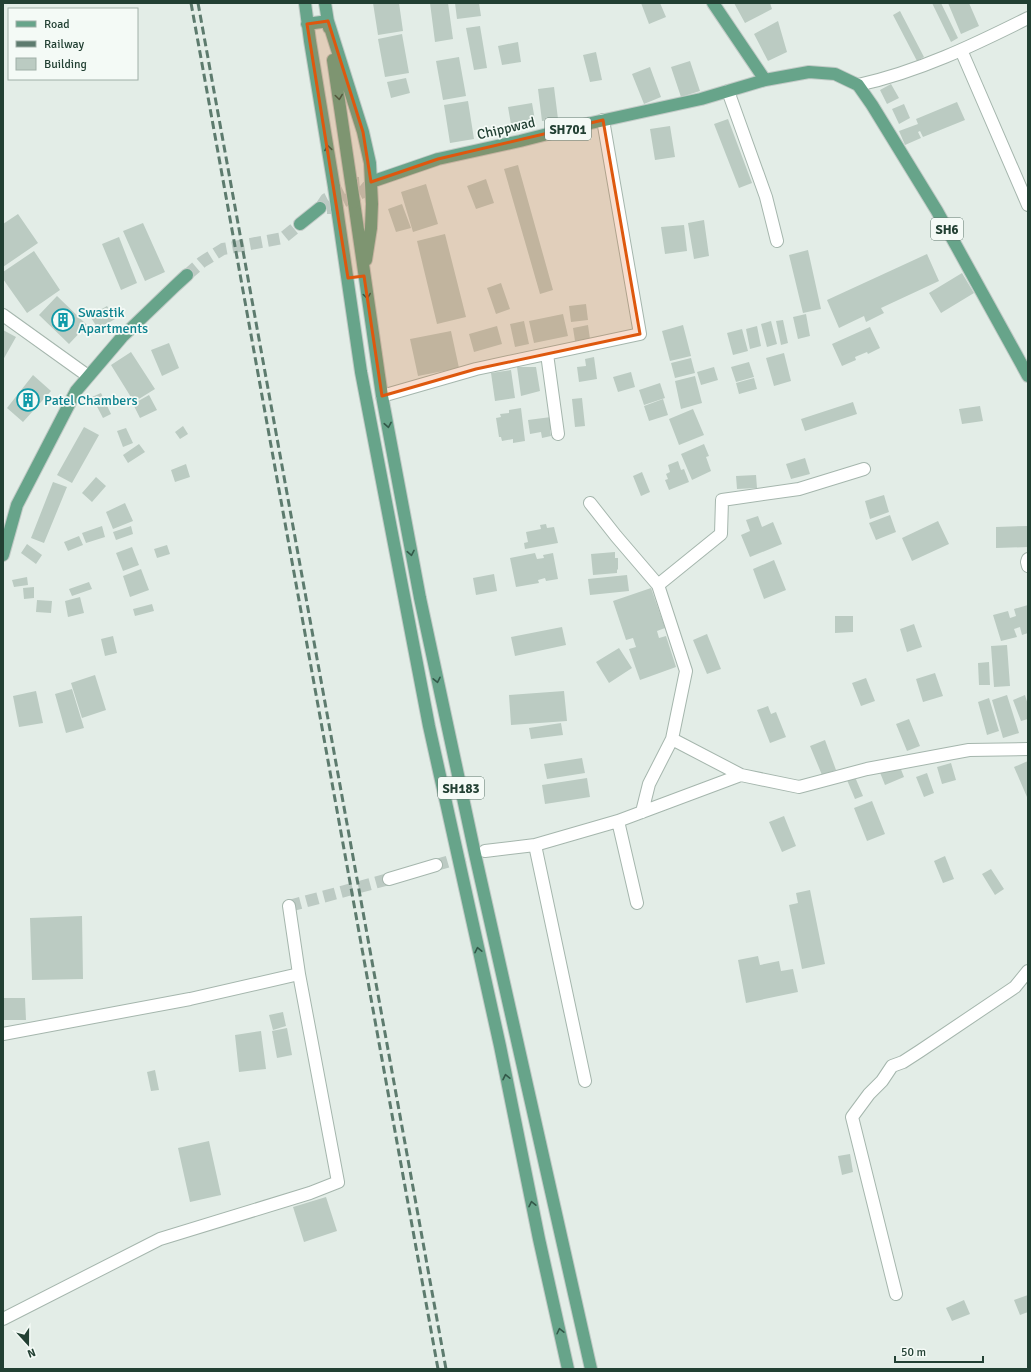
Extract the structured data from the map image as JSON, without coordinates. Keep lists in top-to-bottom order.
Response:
{
  "streets": {
    "main road": [
      "Chippwad",
      "SH701",
      "SH6",
      "SH183"
    ]
  },
  "crossings": [
    ["Chippwad", "SH6"]
  ],
  "places": {
    "building": ["Swastik Apartments", "Patel Chambers"]
  },
  "legend": ["Road", "Railway", "Building"],
  "scale_bar": "50 m",
  "north": "bottom"
}
